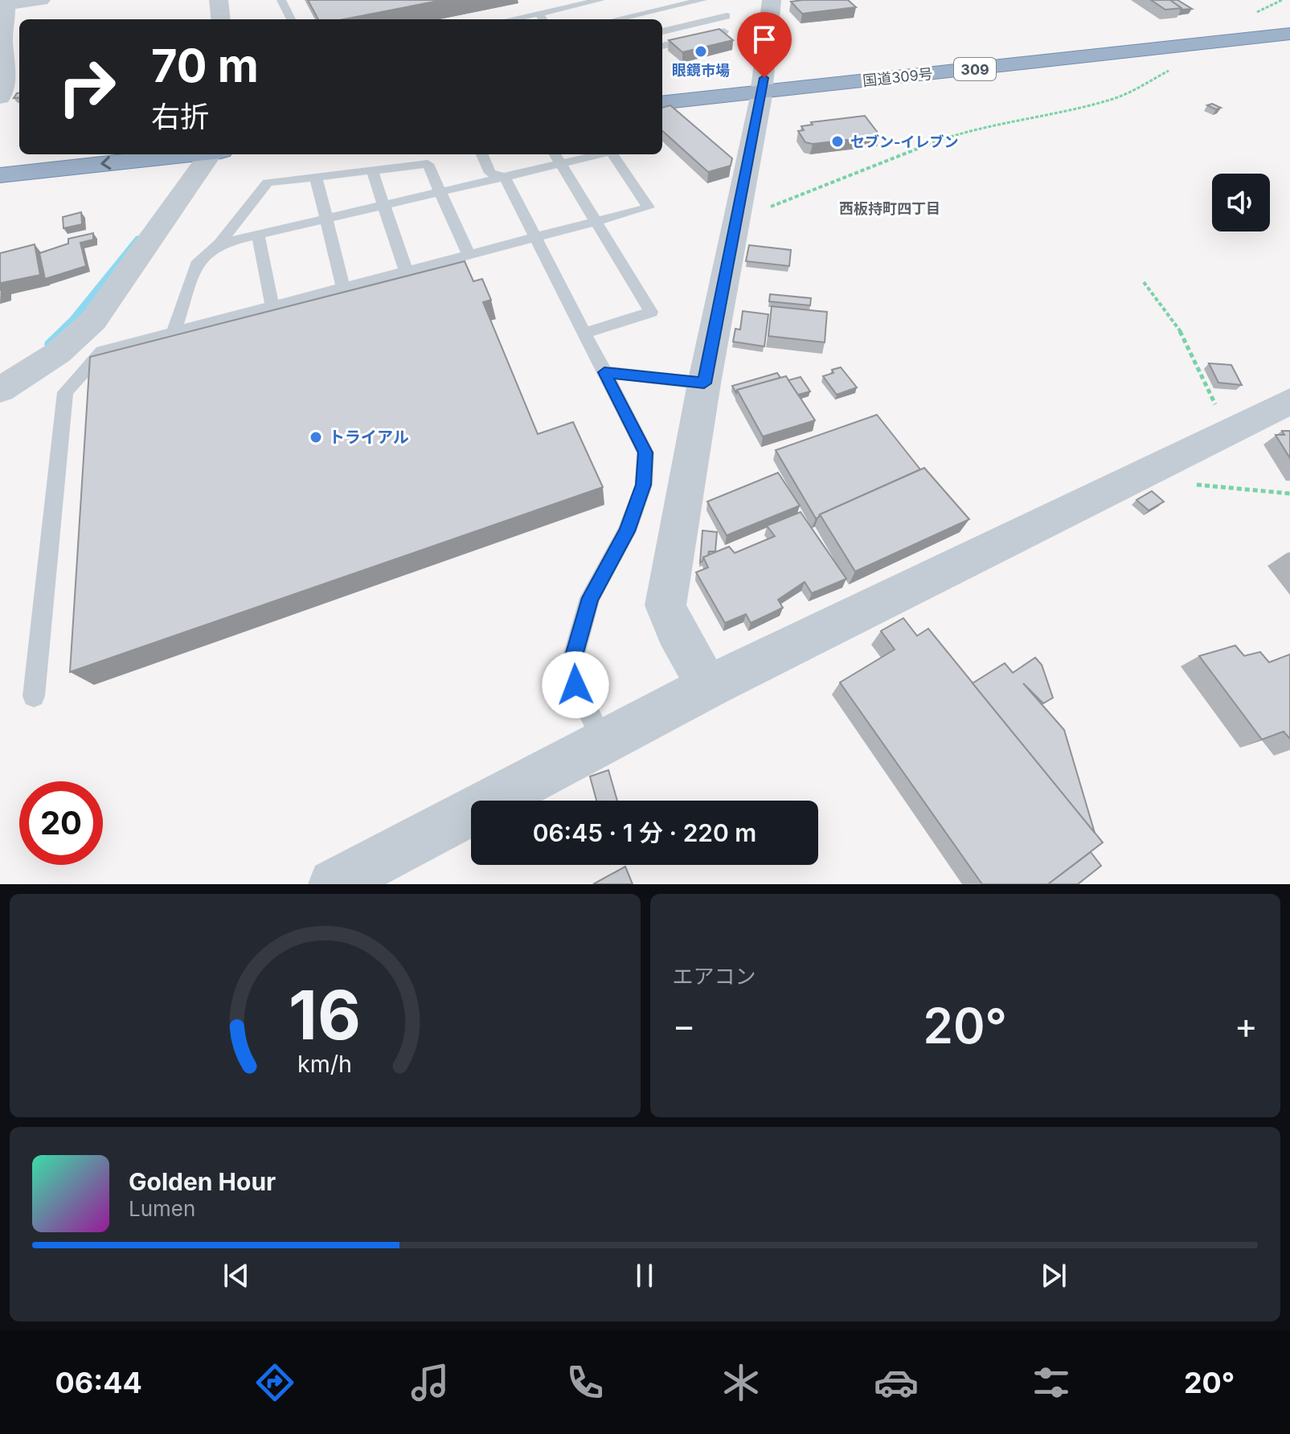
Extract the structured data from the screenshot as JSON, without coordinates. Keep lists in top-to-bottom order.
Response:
{
  "streets": {
    "highway": ["309", "国道309号"]
  },
  "districts": ["西板持町四丁目"],
  "places": ["眼鏡市場", "セブン-イレブン", "トライアル"],
  "page": {
    "turn": ["70 m", "右折"],
    "limit": "20",
    "trip": "06:45 · 1 分 · 220 m",
    "tile": "エアコン",
    "heat": ["−", "20°", "+"],
    "song": ["Golden Hour", "Lumen"],
    "tabs": ["06:44", "20°"],
    "gauge": ["16", "km/h"]
  }
}
